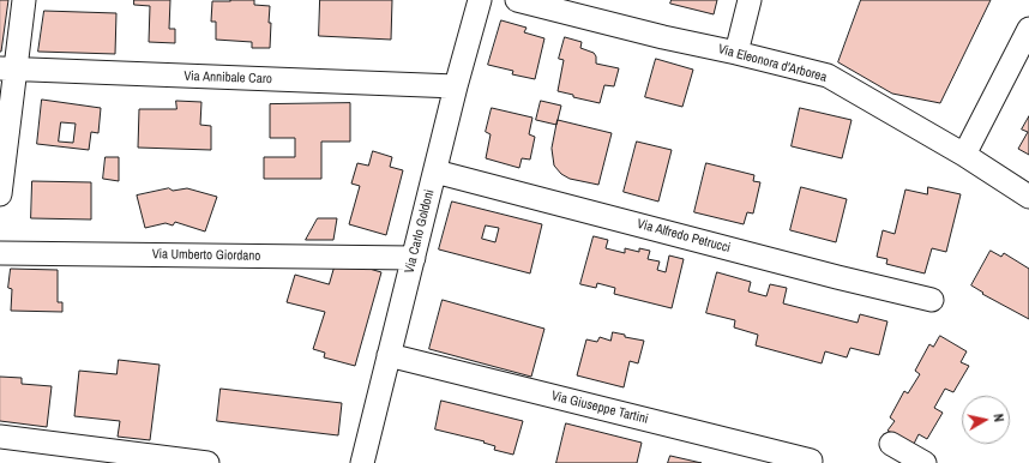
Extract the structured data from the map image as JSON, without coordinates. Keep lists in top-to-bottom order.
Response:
{
  "streets": {
    "street": [
      "Via Eleonora d'Arborea",
      "Via Annibale Caro",
      "Via Carlo Goldoni",
      "Via Alfredo Petrucci",
      "Via Umberto Giordano",
      "Via Giuseppe Tartini"
    ]
  },
  "crossings": [
    ["Via Annibale Caro", "Via Carlo Goldoni"],
    ["Via Carlo Goldoni", "Via Alfredo Petrucci"],
    ["Via Carlo Goldoni", "Via Umberto Giordano"],
    ["Via Carlo Goldoni", "Via Giuseppe Tartini"]
  ],
  "north": "right"
}
